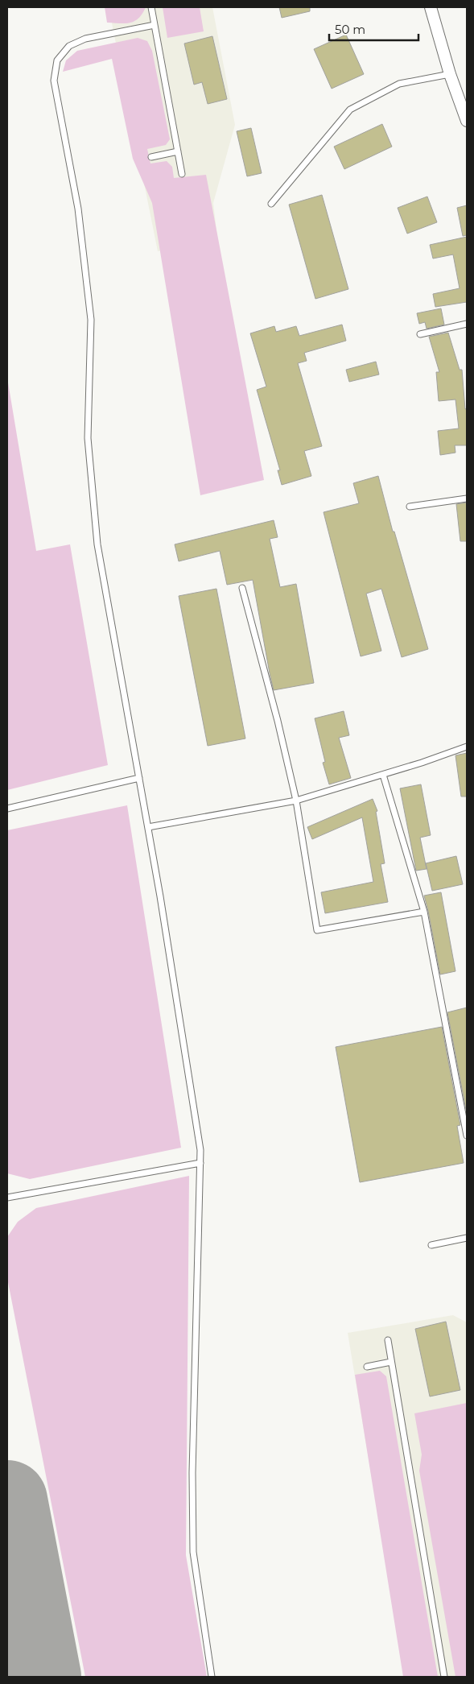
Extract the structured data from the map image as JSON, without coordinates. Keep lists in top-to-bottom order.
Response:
{
  "scale_bar": "50 m"
}
